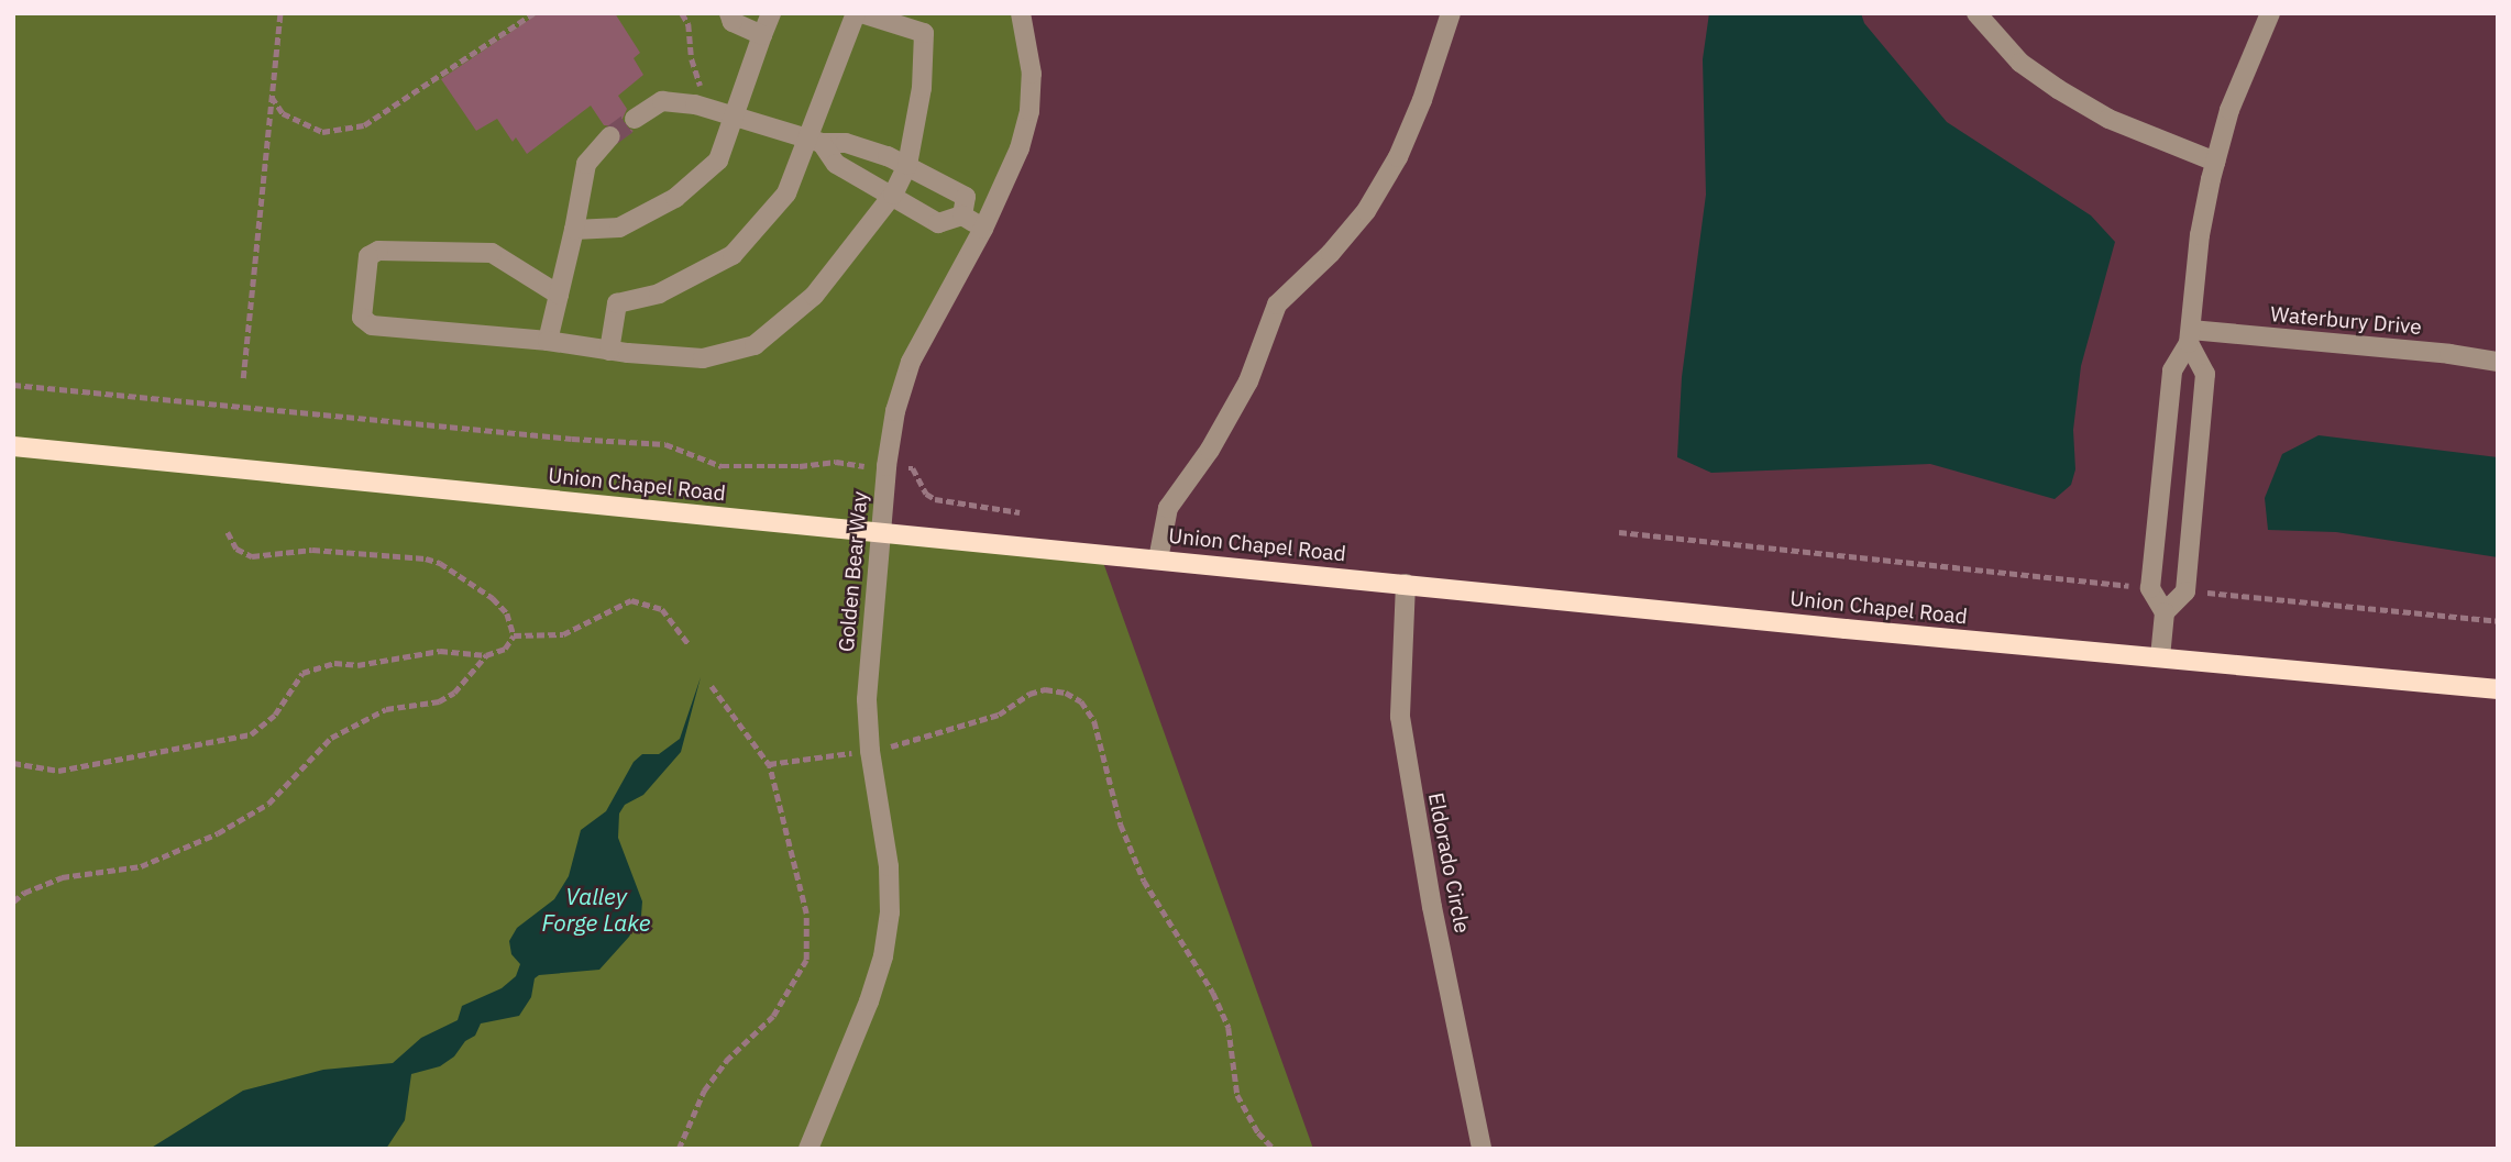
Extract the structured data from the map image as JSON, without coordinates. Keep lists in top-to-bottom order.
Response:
{
  "streets": {
    "main road": ["Union Chapel Road"],
    "street": ["Waterbury Drive", "Golden Bear Way", "Eldorado Circle"]
  },
  "crossings": [
    ["Union Chapel Road", "Golden Bear Way"],
    ["Union Chapel Road", "Eldorado Circle"]
  ],
  "water": ["Valley Forge Lake"]
}
